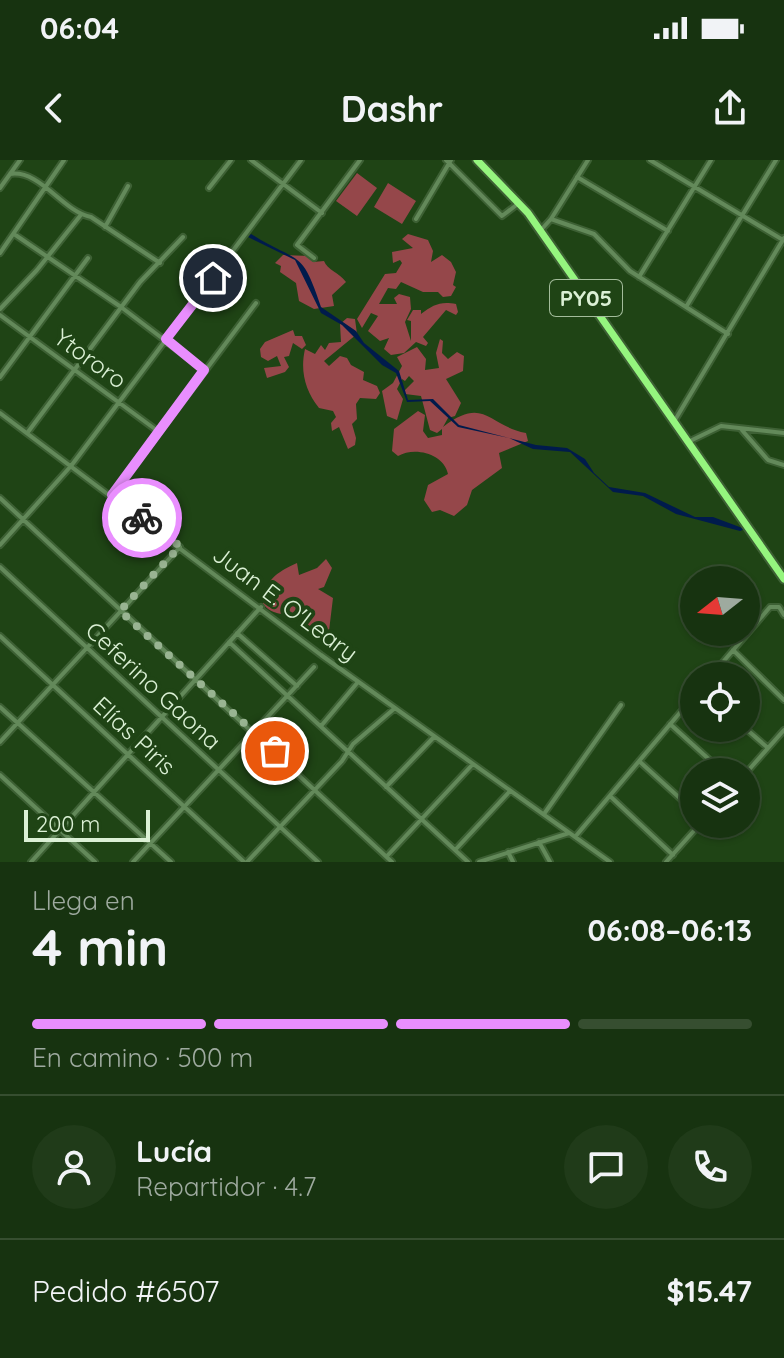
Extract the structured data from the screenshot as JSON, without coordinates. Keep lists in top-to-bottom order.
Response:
{
  "streets": {
    "highway": ["PY05"],
    "street": [
      "Ytororo",
      "Juan E. O'Leary",
      "Ceferino Gaona",
      "Elías Piris"
    ]
  },
  "scale_bar": "200 m",
  "north": "left",
  "page": {
    "status": "06:04",
    "header": "Dashr",
    "scale": "200 m",
    "heading": ["4 min", "Llega en", "06:08–06:13"],
    "panel": [
      "Lucía",
      "Repartidor · 4.7",
      "Pedido #6507",
      "$15.47"
    ],
    "bar": "En camino · 500 m"
  }
}
